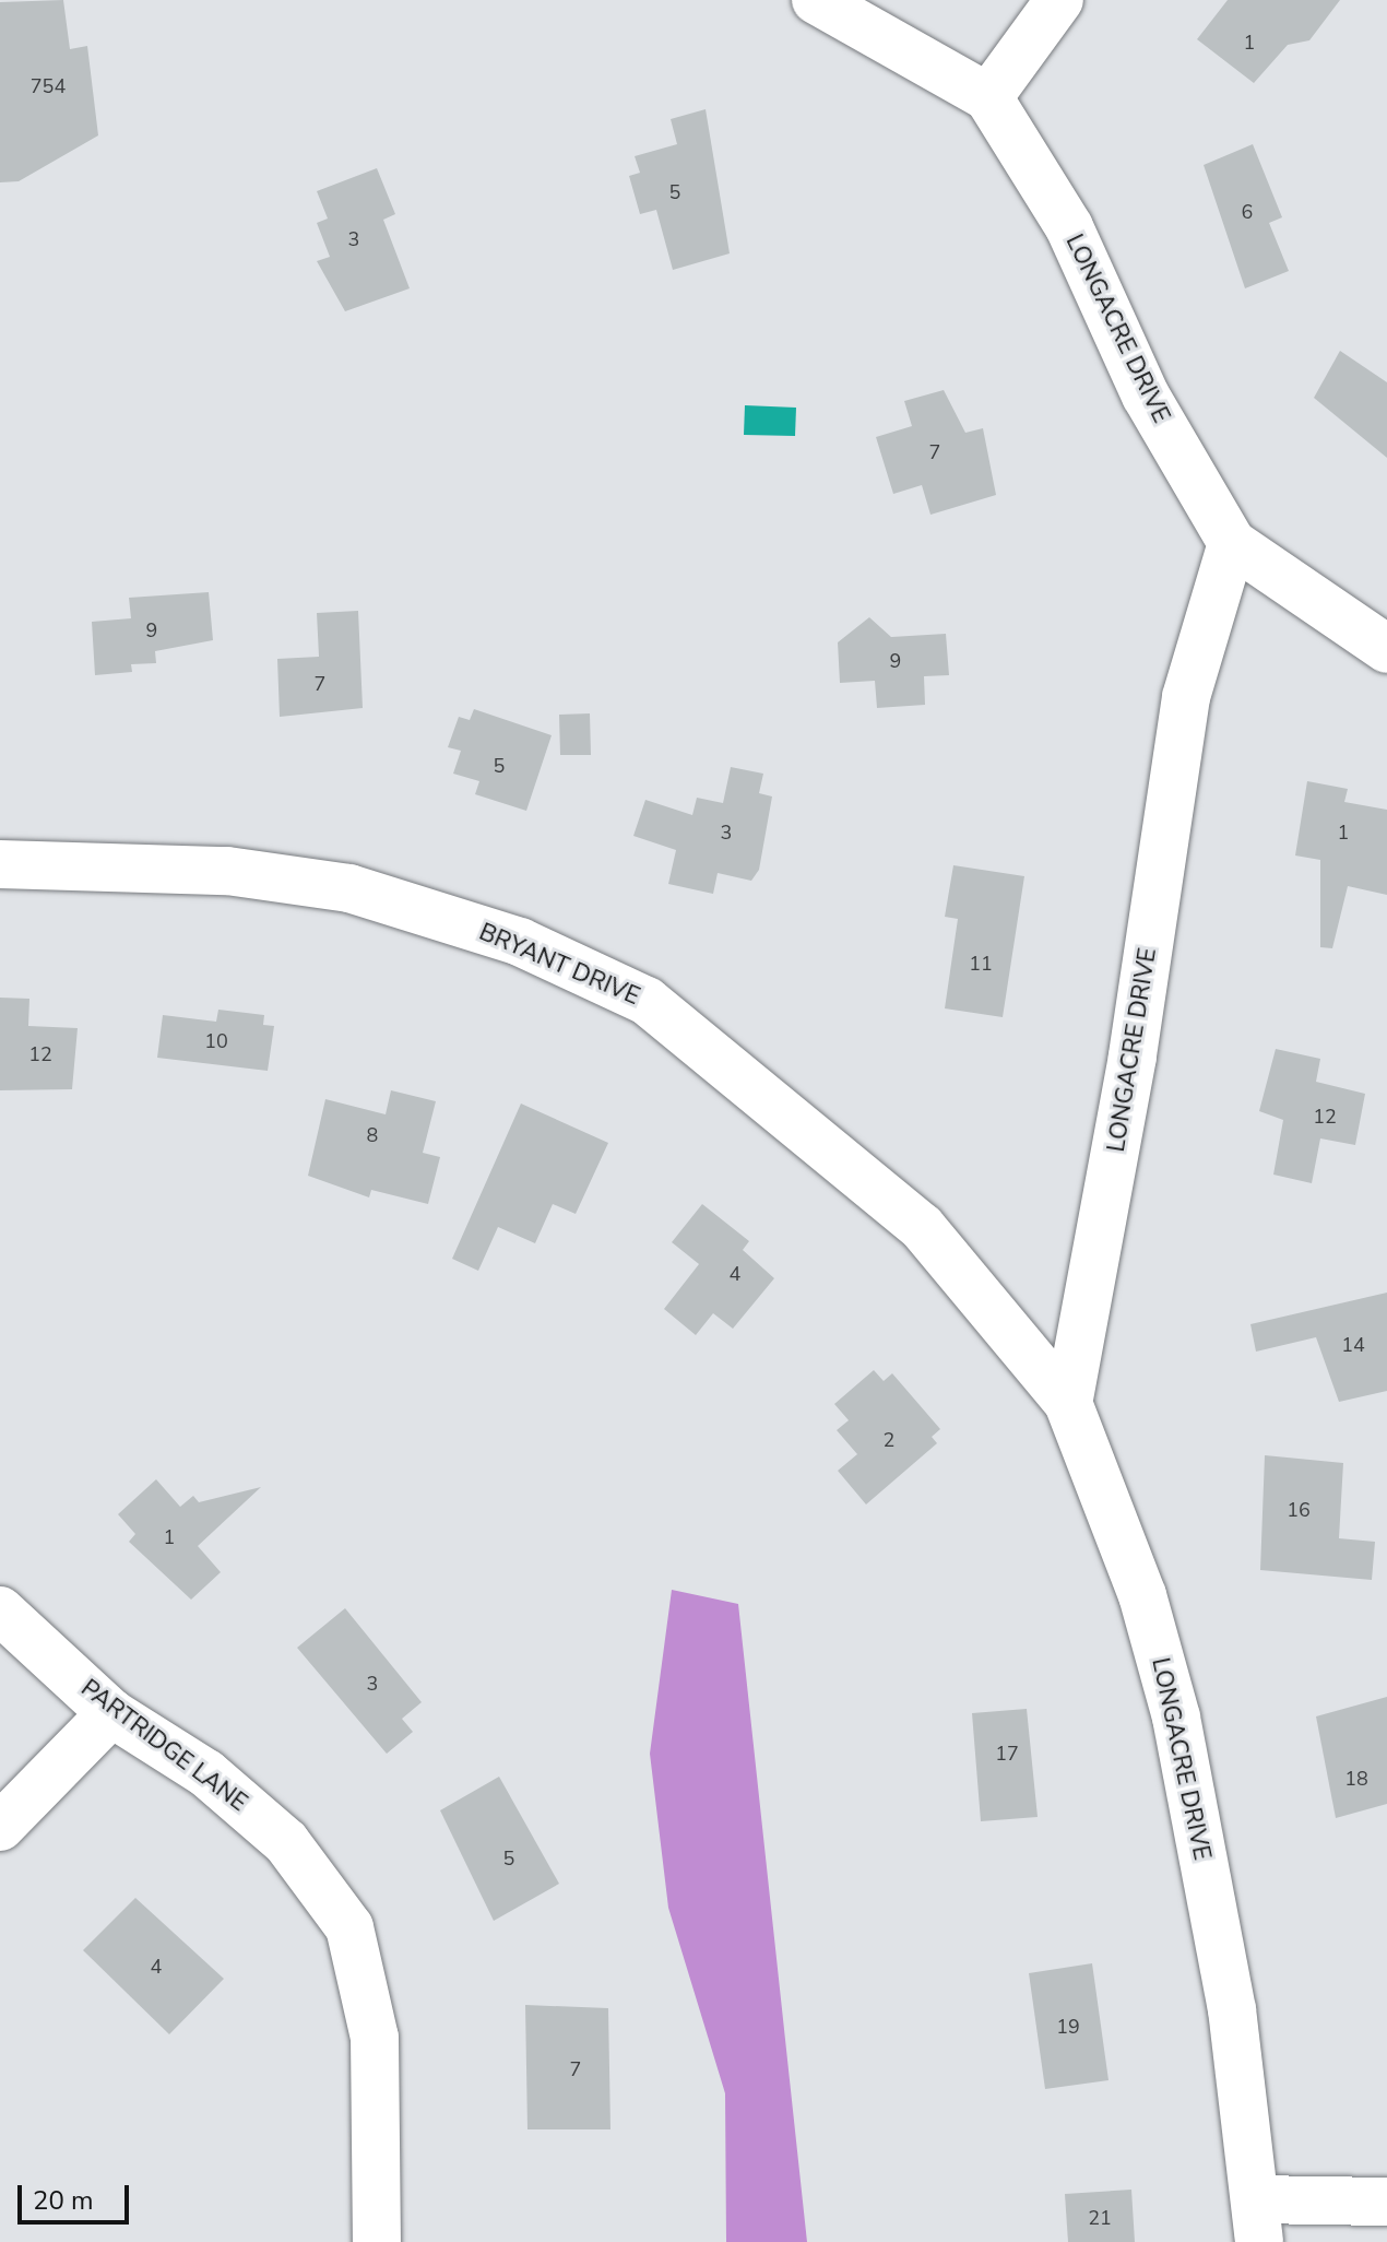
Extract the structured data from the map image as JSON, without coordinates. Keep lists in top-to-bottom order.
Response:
{
  "streets": {
    "street": ["LONGACRE DRIVE", "BRYANT DRIVE", "PARTRIDGE LANE"]
  },
  "crossings": [
    ["LONGACRE DRIVE", "BRYANT DRIVE"]
  ],
  "house_numbers": [
    "1",
    "754",
    "5",
    "6",
    "3",
    "7",
    "9",
    "9",
    "7",
    "5",
    "3",
    "1",
    "11",
    "10",
    "12",
    "12",
    "8",
    "4",
    "14",
    "2",
    "16",
    "1",
    "3",
    "17",
    "18",
    "5",
    "4",
    "19",
    "7",
    "21"
  ],
  "scale_bar": "20 m"
}
